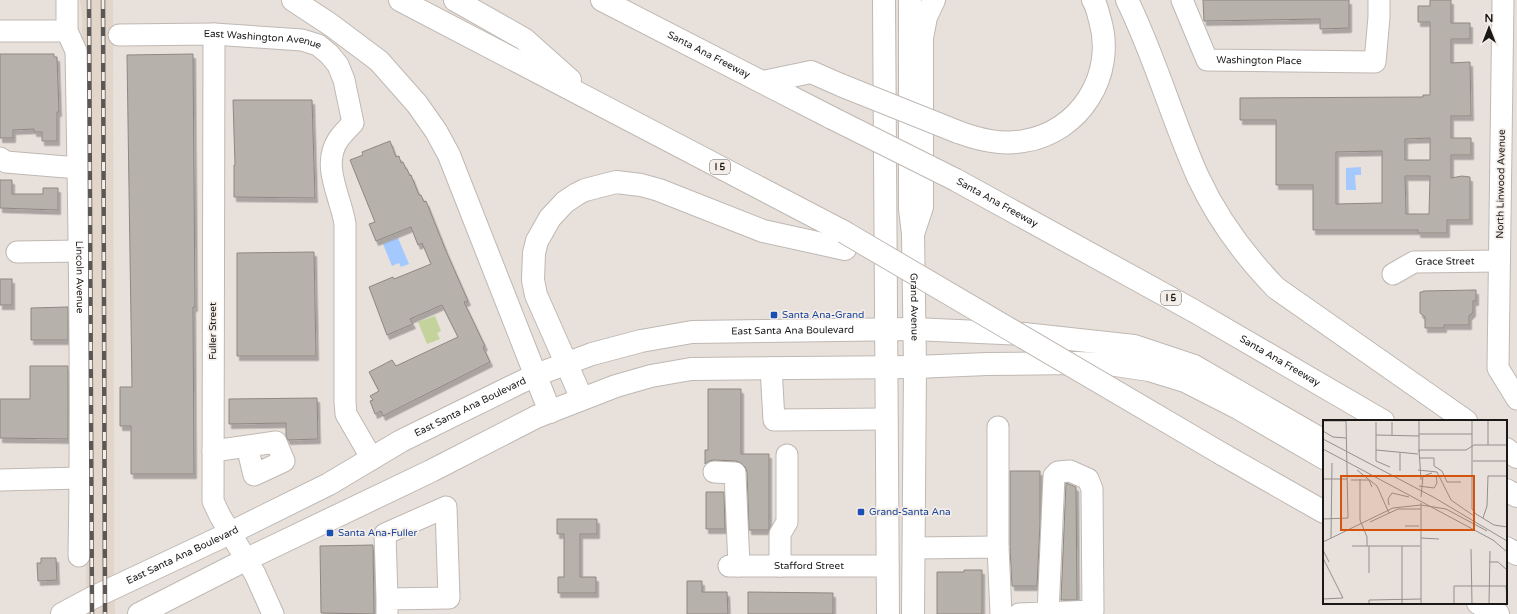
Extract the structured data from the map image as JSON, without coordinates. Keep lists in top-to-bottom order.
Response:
{
  "streets": {
    "main road": [
      "Santa Ana Freeway",
      "I 5",
      "Grand Avenue",
      "East Santa Ana Boulevard"
    ],
    "street": [
      "East Washington Avenue",
      "Washington Place",
      "North Linwood Avenue",
      "Grace Street",
      "Lincoln Avenue",
      "Fuller Street",
      "Stafford Street"
    ]
  },
  "crossings": [
    ["East Washington Avenue", "East Santa Ana Boulevard"],
    ["East Washington Avenue", "Fuller Street"],
    ["North Linwood Avenue", "Grace Street"],
    ["Grand Avenue", "East Santa Ana Boulevard"],
    ["East Santa Ana Boulevard", "Fuller Street"]
  ],
  "places": {
    "transit": ["Santa Ana-Grand", "Grand-Santa Ana", "Santa Ana-Fuller"]
  },
  "north": "top"
}
